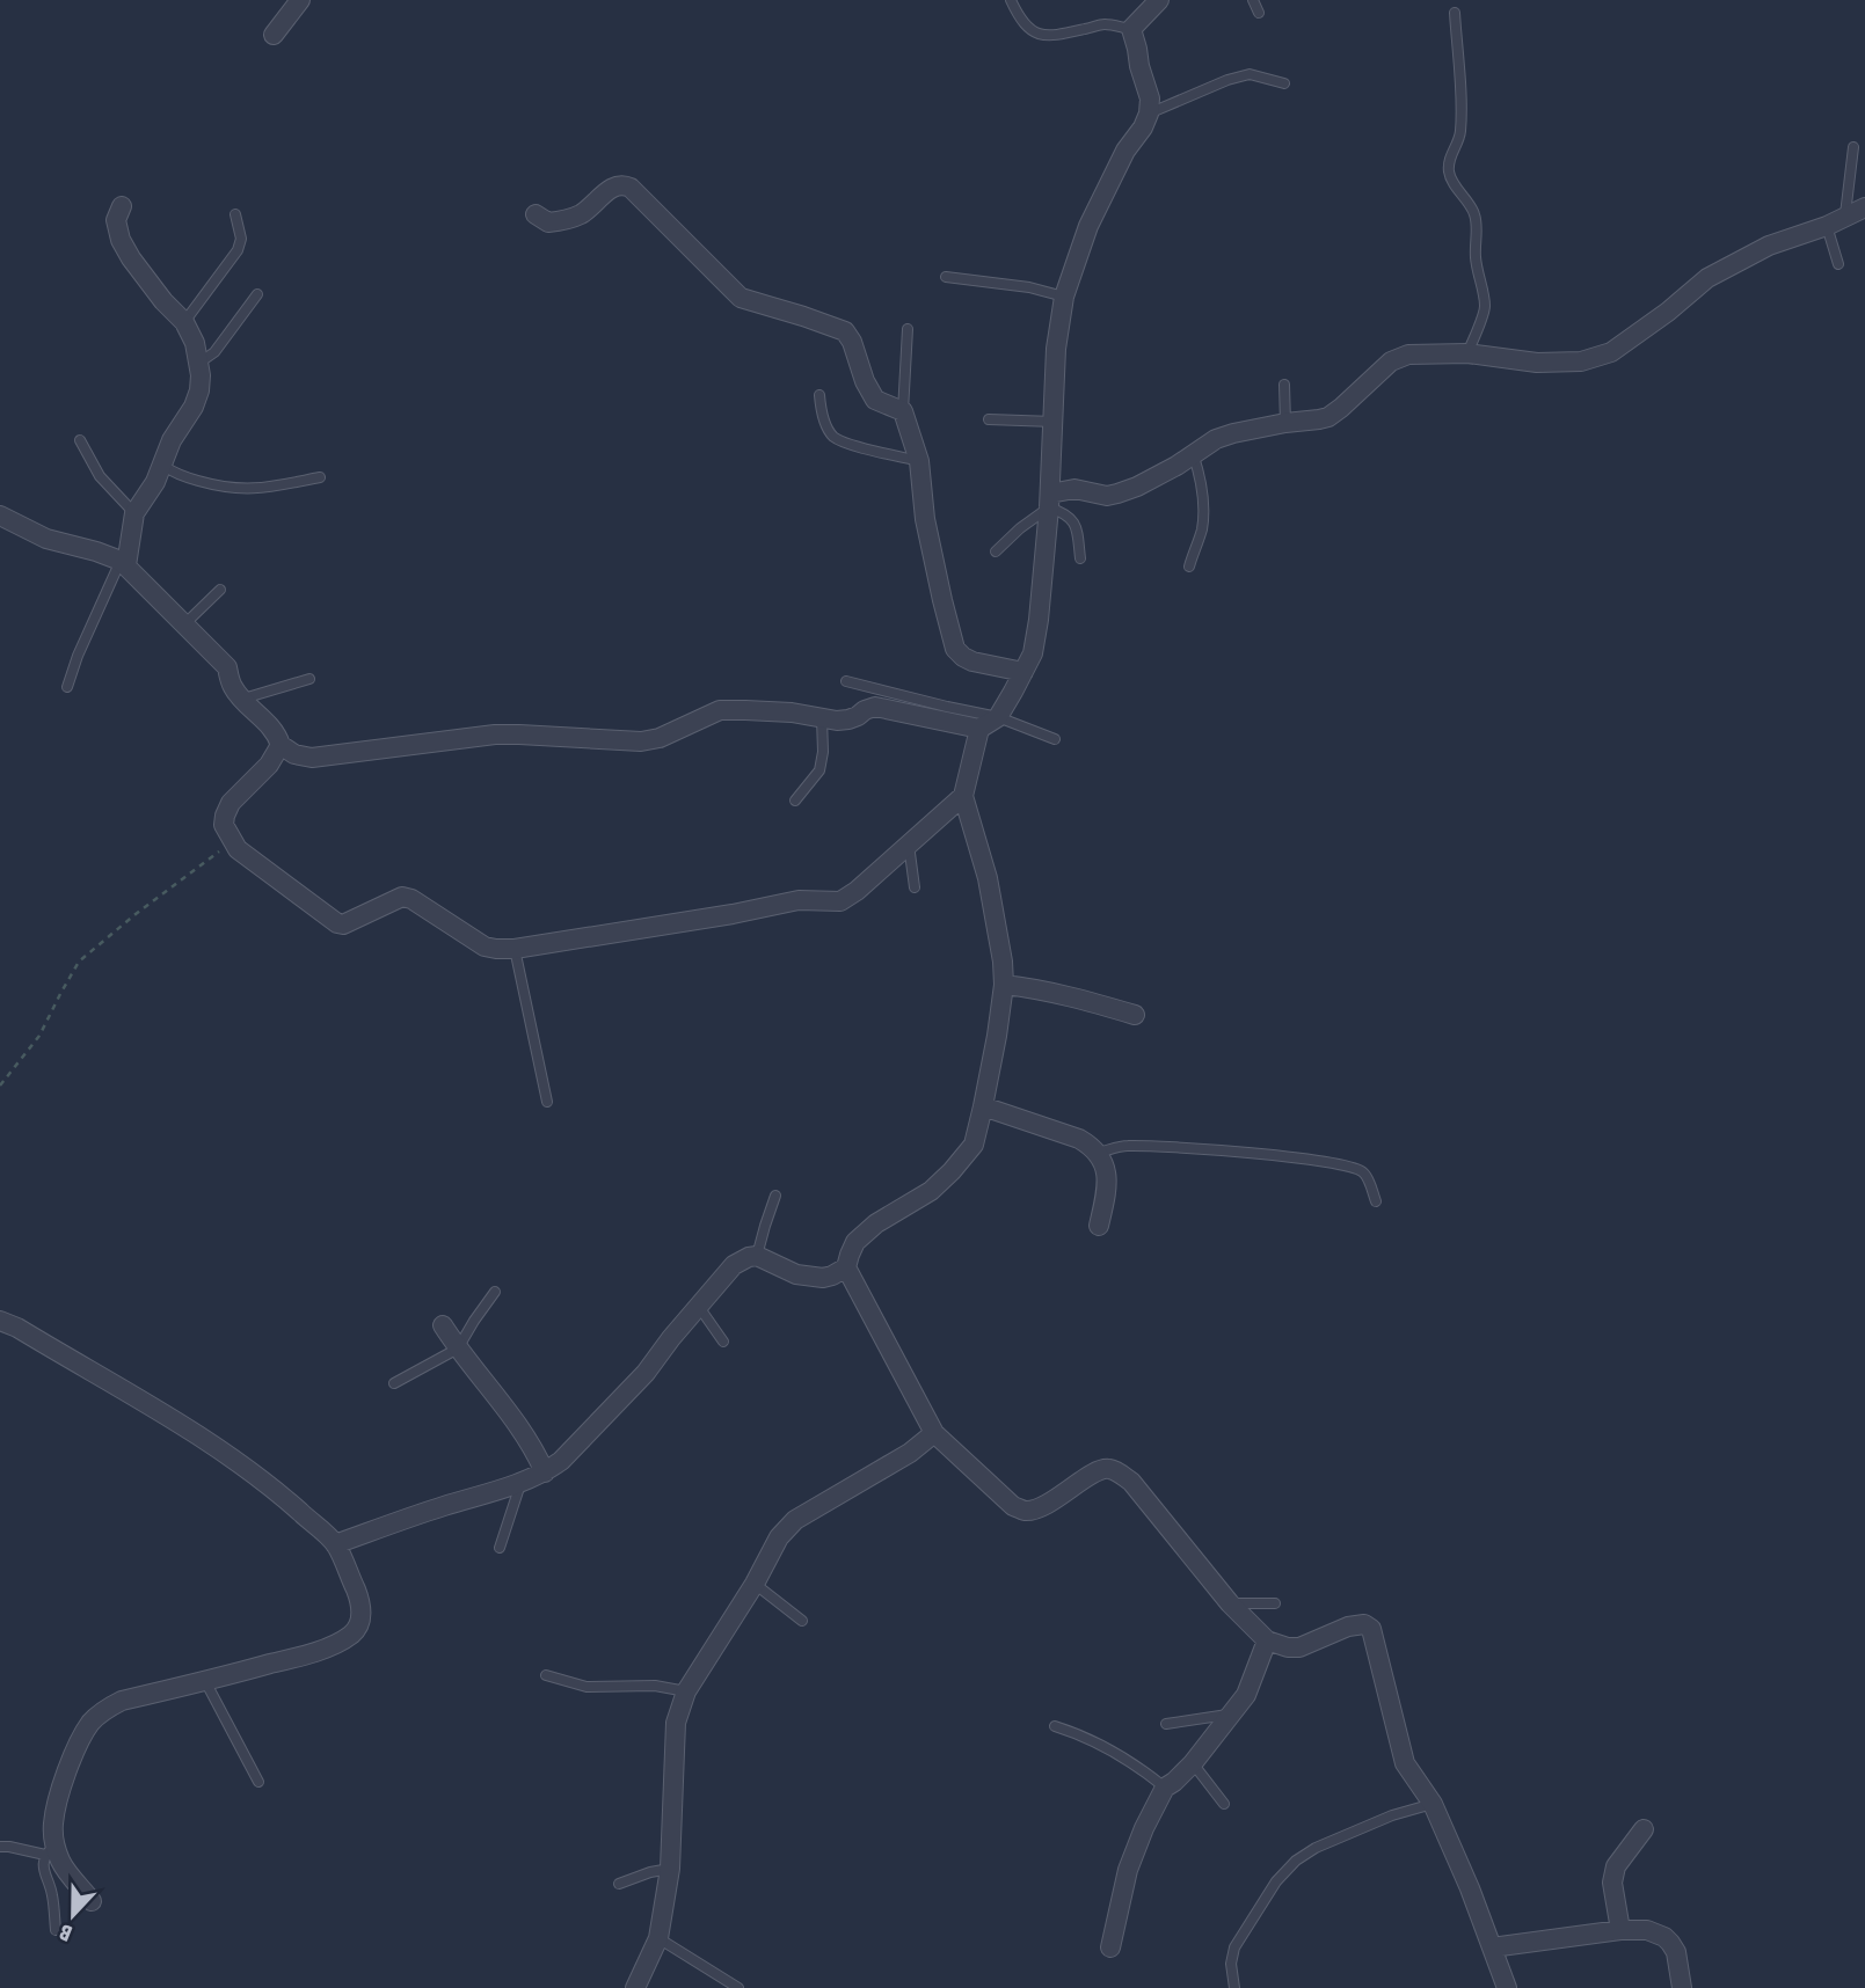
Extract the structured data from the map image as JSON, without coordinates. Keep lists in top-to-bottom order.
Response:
{
  "north": "bottom"
}
